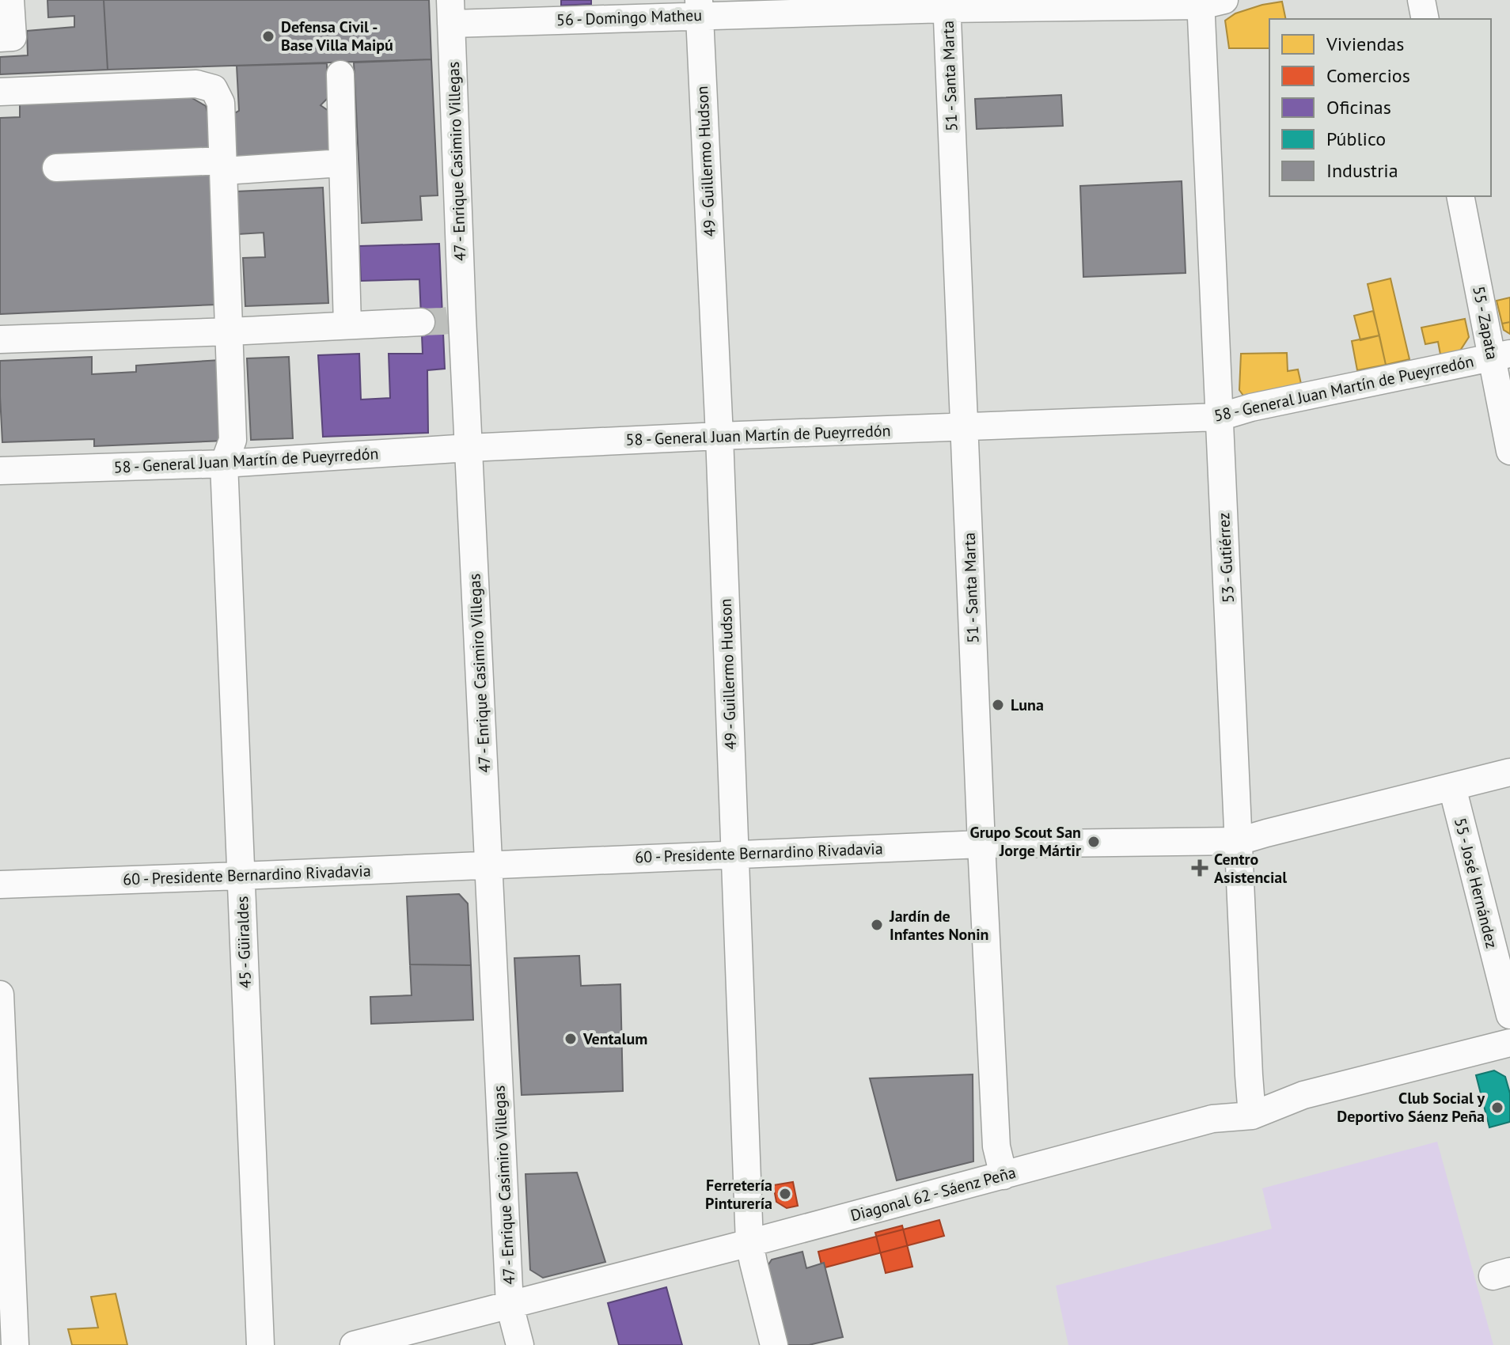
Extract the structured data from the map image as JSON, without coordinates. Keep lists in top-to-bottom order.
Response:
{
  "streets": {
    "street": [
      "56 - Domingo Matheu",
      "51 - Santa Marta",
      "47 - Enrique Casimiro Villegas",
      "49 - Guillermo Hudson",
      "55 - Zapata",
      "58 - General Juan Martín de Pueyrredón",
      "53 - Gutiérrez",
      "60 - Presidente Bernardino Rivadavia",
      "55 - José Hernández",
      "45 - Güiraldes",
      "Diagonal 62 - Sáenz Peña"
    ]
  },
  "crossings": [
    ["56 - Domingo Matheu", "51 - Santa Marta"],
    ["56 - Domingo Matheu", "47 - Enrique Casimiro Villegas"],
    ["56 - Domingo Matheu", "49 - Guillermo Hudson"],
    ["56 - Domingo Matheu", "53 - Gutiérrez"],
    ["51 - Santa Marta", "58 - General Juan Martín de Pueyrredón"],
    ["51 - Santa Marta", "60 - Presidente Bernardino Rivadavia"],
    ["51 - Santa Marta", "Diagonal 62 - Sáenz Peña"],
    ["47 - Enrique Casimiro Villegas", "58 - General Juan Martín de Pueyrredón"],
    ["47 - Enrique Casimiro Villegas", "60 - Presidente Bernardino Rivadavia"],
    ["47 - Enrique Casimiro Villegas", "Diagonal 62 - Sáenz Peña"],
    ["49 - Guillermo Hudson", "58 - General Juan Martín de Pueyrredón"],
    ["49 - Guillermo Hudson", "60 - Presidente Bernardino Rivadavia"],
    ["49 - Guillermo Hudson", "Diagonal 62 - Sáenz Peña"],
    ["55 - Zapata", "58 - General Juan Martín de Pueyrredón"],
    ["58 - General Juan Martín de Pueyrredón", "53 - Gutiérrez"],
    ["58 - General Juan Martín de Pueyrredón", "45 - Güiraldes"],
    ["53 - Gutiérrez", "60 - Presidente Bernardino Rivadavia"],
    ["53 - Gutiérrez", "Diagonal 62 - Sáenz Peña"],
    ["60 - Presidente Bernardino Rivadavia", "55 - José Hernández"],
    ["60 - Presidente Bernardino Rivadavia", "45 - Güiraldes"]
  ],
  "places": {
    "other": [
      "Defensa Civil - Base Villa Maipú",
      "Luna",
      "Grupo Scout San Jorge Mártir",
      "Jardín de Infantes Nonin",
      "Ventalum",
      "Club Social y Deportivo Sáenz Peña",
      "Ferretería Pinturería"
    ],
    "health": ["Centro Asistencial"]
  },
  "legend": [
    "Viviendas",
    "Comercios",
    "Oficinas",
    "Público",
    "Industria"
  ]
}
